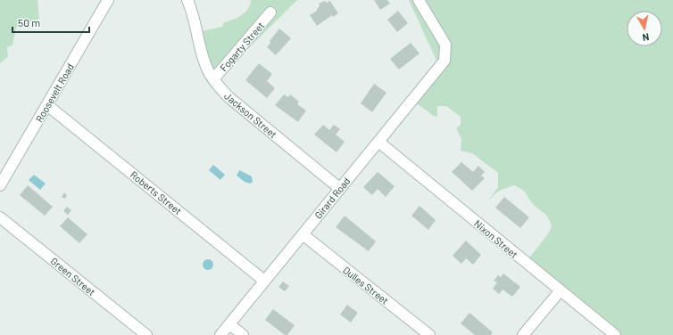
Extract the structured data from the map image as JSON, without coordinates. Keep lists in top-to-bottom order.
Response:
{
  "streets": {
    "street": [
      "Fogarty Street",
      "Roosevelt Road",
      "Jackson Street",
      "Roberts Street",
      "Girard Road",
      "Nixon Street",
      "Green Street",
      "Dulles Street"
    ]
  },
  "crossings": [
    ["Fogarty Street", "Jackson Street"],
    ["Roosevelt Road", "Roberts Street"],
    ["Jackson Street", "Girard Road"],
    ["Roberts Street", "Girard Road"],
    ["Girard Road", "Nixon Street"],
    ["Girard Road", "Dulles Street"]
  ],
  "scale_bar": "50 m",
  "north": "bottom"
}
